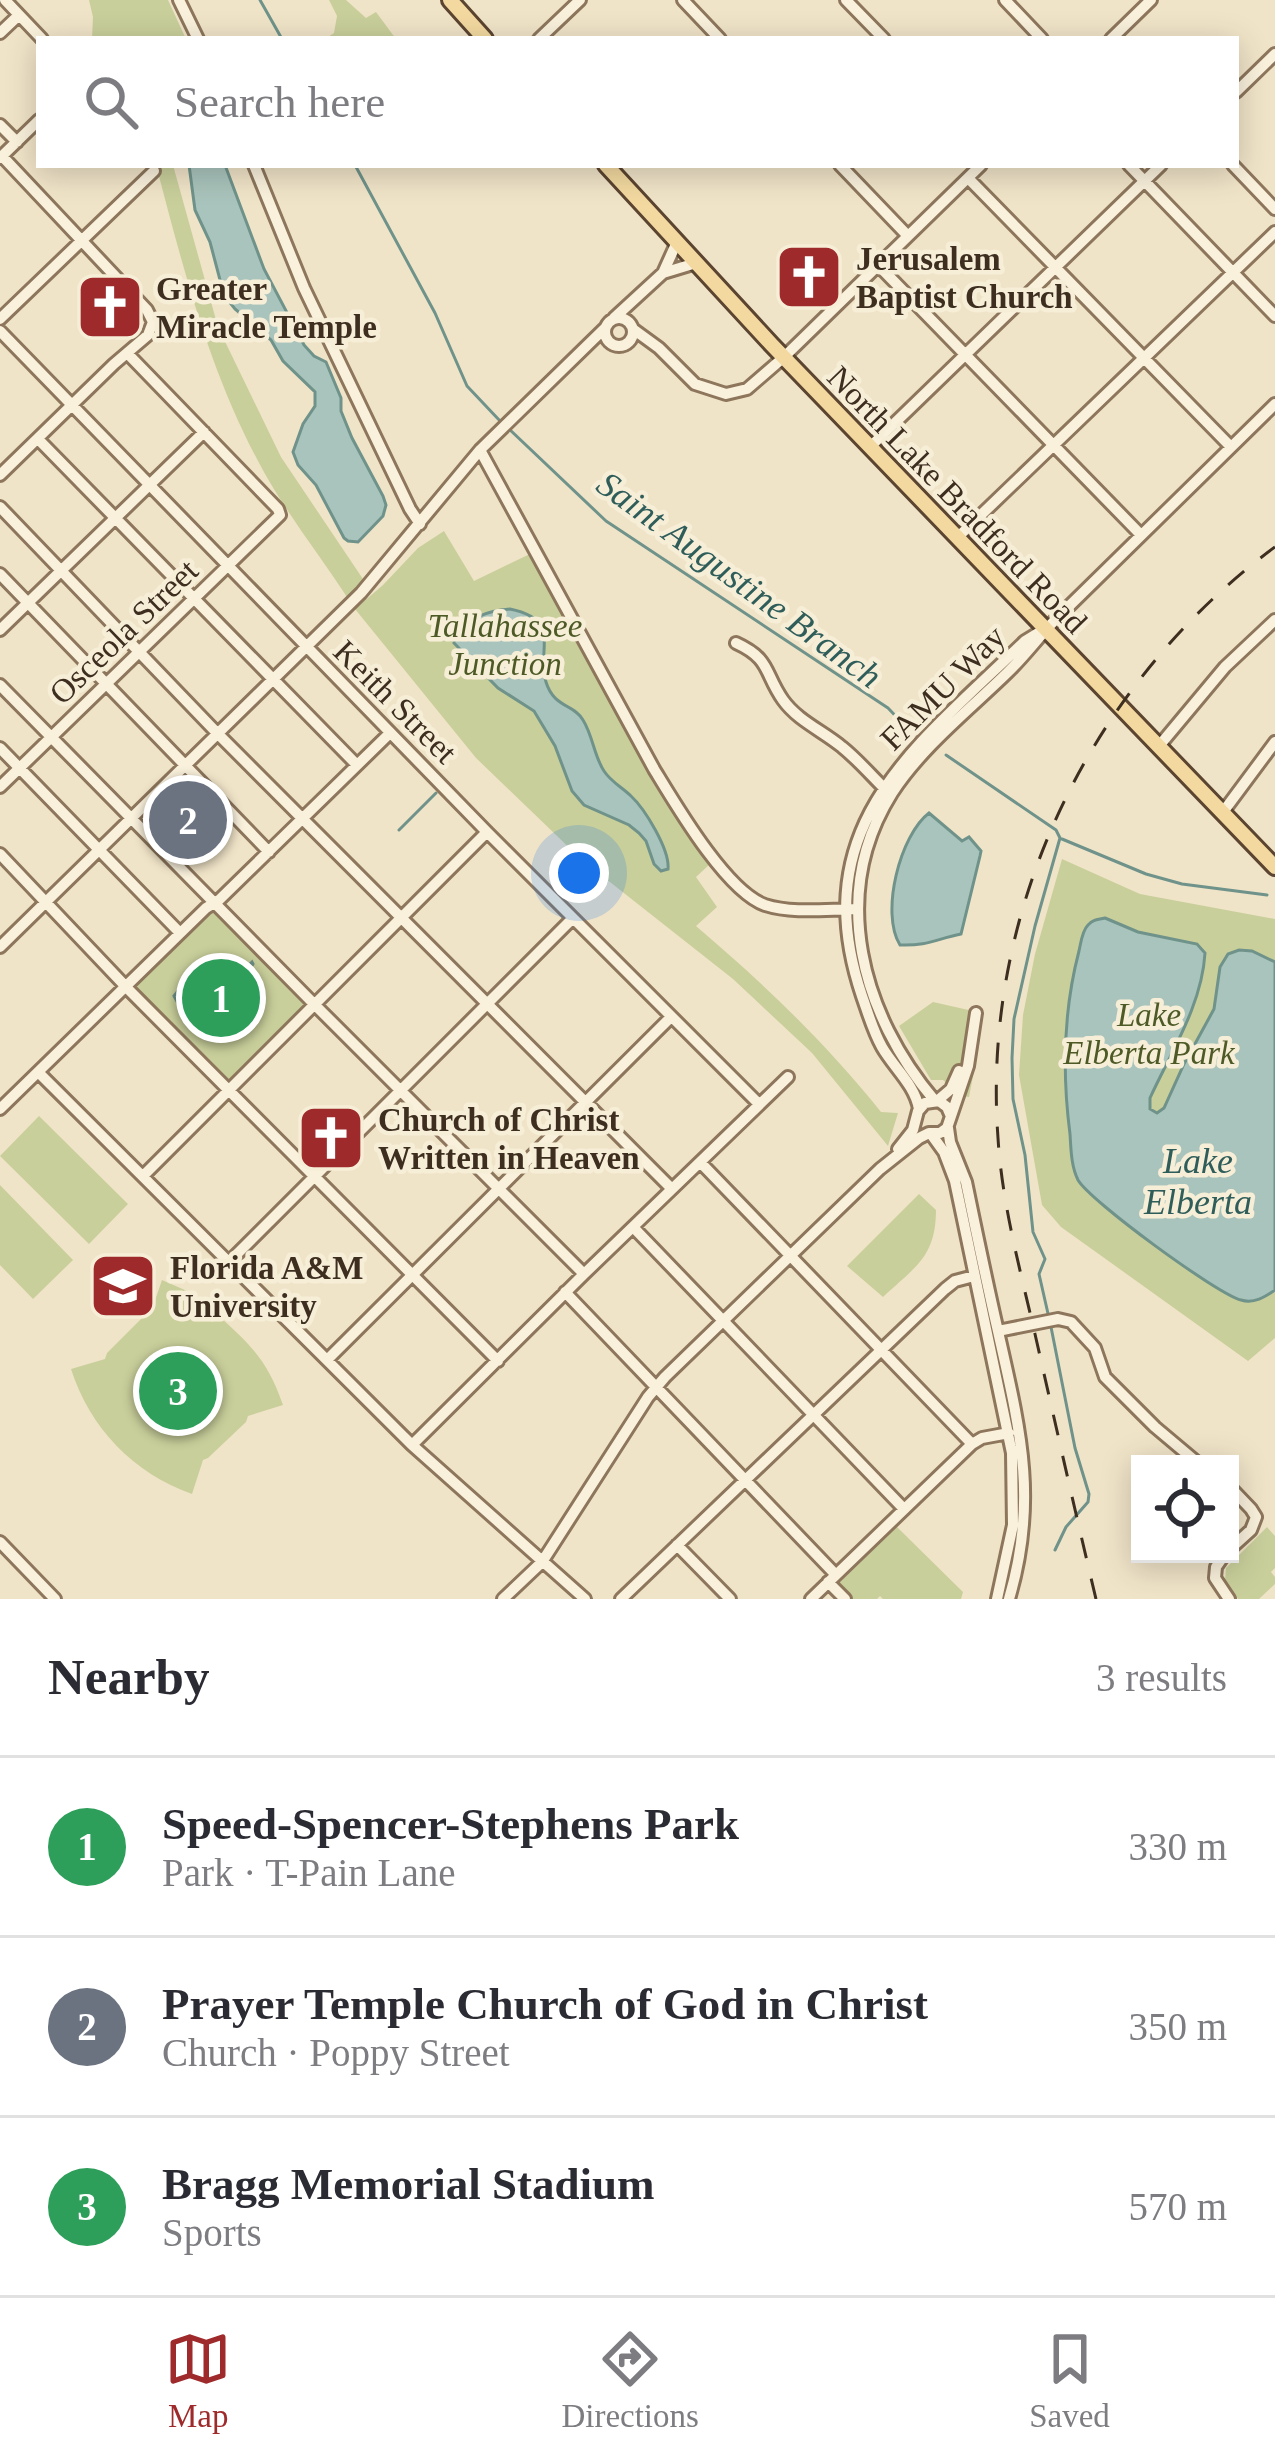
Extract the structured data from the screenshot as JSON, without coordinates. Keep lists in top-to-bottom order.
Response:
{
  "streets": {
    "main road": ["North Lake Bradford Road"],
    "street": ["Osceola Street", "FAMU Way", "Keith Street"]
  },
  "crossings": [
    ["North Lake Bradford Road", "FAMU Way"],
    ["Osceola Street", "Keith Street"]
  ],
  "water": ["Saint Augustine Branch", "Lake Elberta"],
  "parks": ["Tallahassee Junction", "Lake Elberta Park"],
  "places": {
    "church": ["Jerusalem Baptist Church", "Greater Miracle Temple", "Church of Christ Written in Heaven"],
    "school or university": ["Florida A&M University"]
  },
  "page": {
    "search": "Search here",
    "pins": ["2", "1", "3"],
    "heading": ["Nearby", "3 results"],
    "list": [
      {
        "mark": "1",
        "name": "Speed-Spencer-Stephens Park",
        "note": "Park · T-Pain Lane",
        "value": "330 m"
      },
      {
        "mark": "2",
        "name": "Prayer Temple Church of God in Christ",
        "note": "Church · Poppy Street",
        "value": "350 m"
      },
      {
        "mark": "3",
        "name": "Bragg Memorial Stadium",
        "note": "Sports",
        "value": "570 m"
      }
    ],
    "nav": ["Map", "Directions", "Saved"]
  }
}
